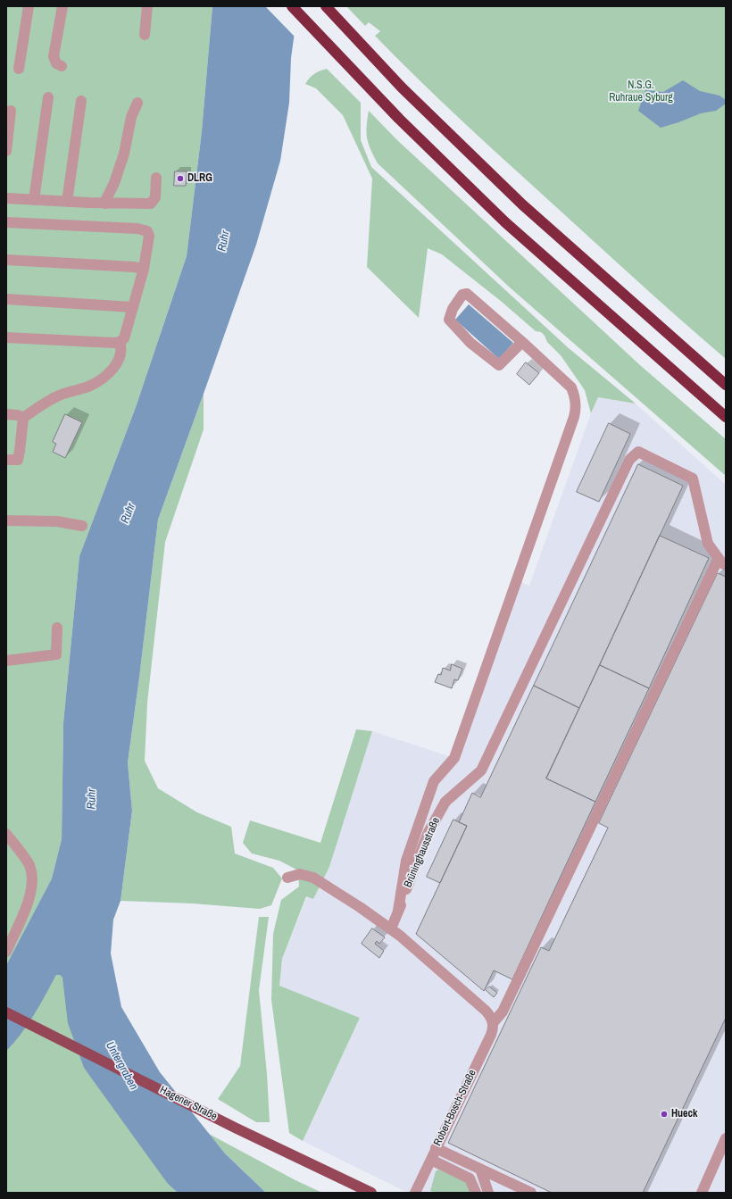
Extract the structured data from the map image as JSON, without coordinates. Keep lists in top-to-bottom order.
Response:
{
  "streets": {
    "main road": ["Hagener Straße"],
    "street": ["Brüninghausstraße", "Robert-Bosch-Straße"]
  },
  "water": ["Ruhr", "Untergraben"],
  "parks": ["N.S.G. Ruhraue Syburg"],
  "places": ["DLRG", "Hueck"]
}
